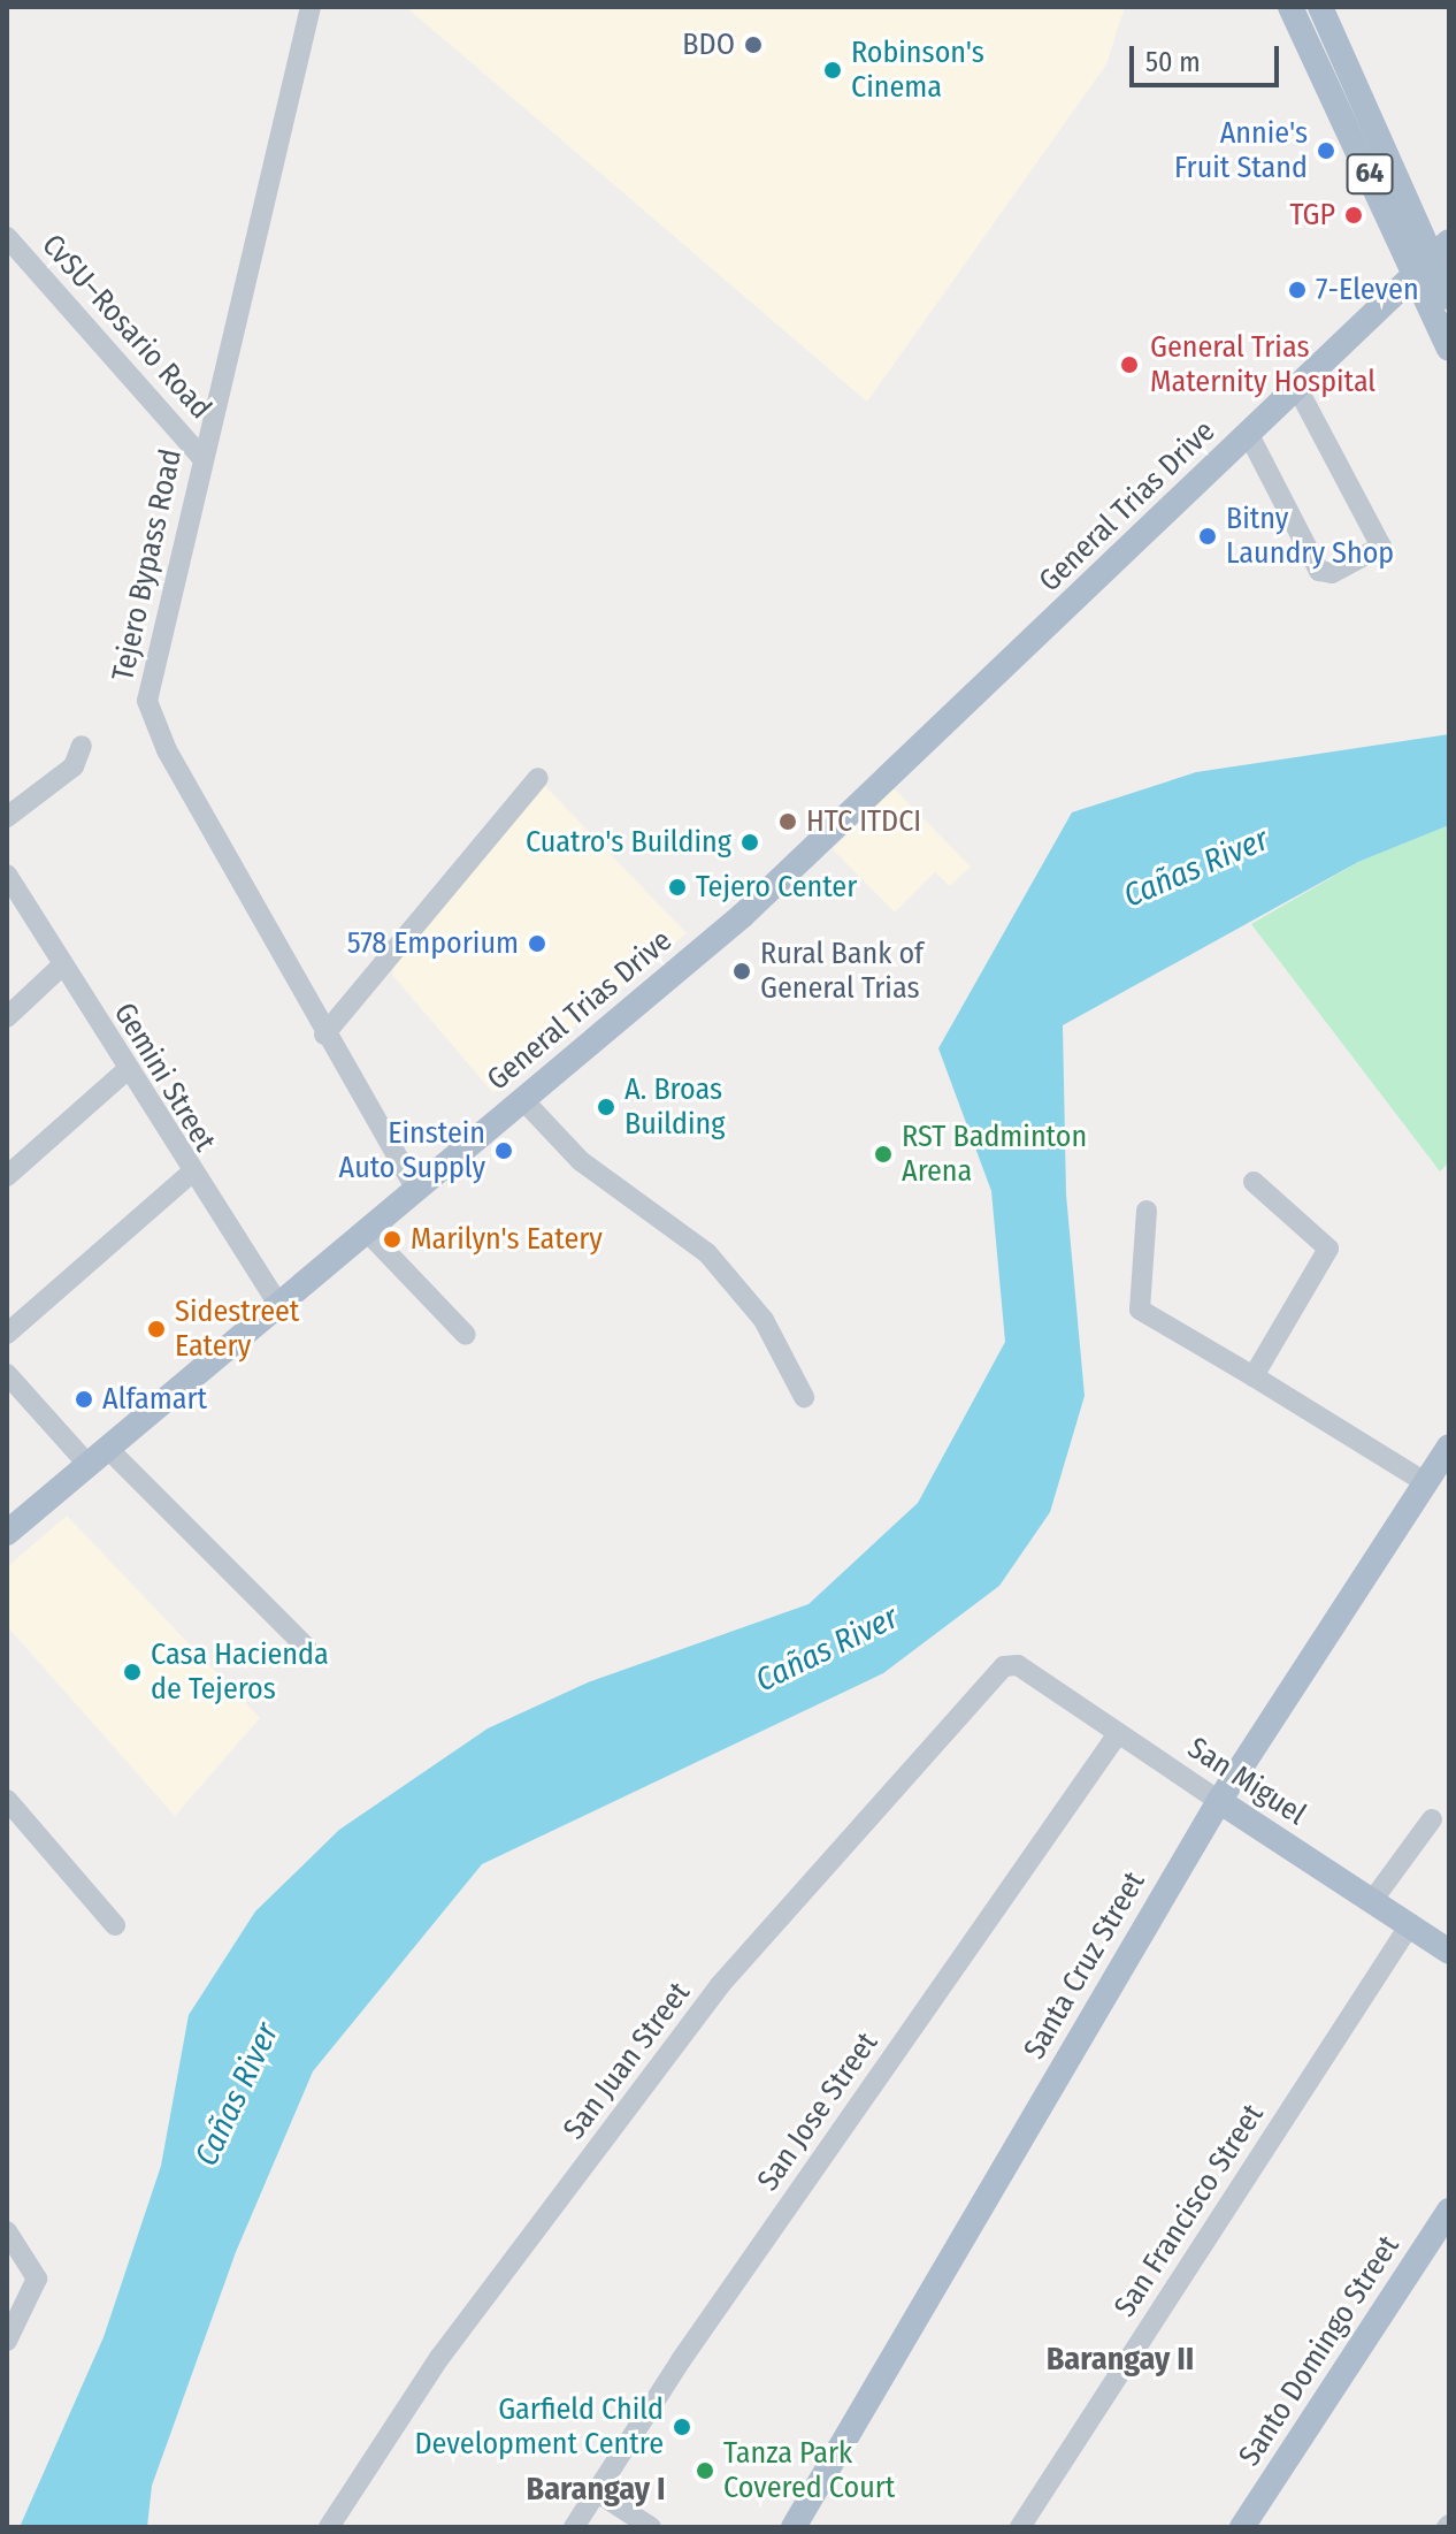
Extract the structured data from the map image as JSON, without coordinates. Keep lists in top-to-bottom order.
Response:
{
  "streets": {
    "main road": [
      "64",
      "General Trias Drive",
      "San Miguel",
      "Santa Cruz Street",
      "Santo Domingo Street"
    ],
    "street": [
      "CvSU–Rosario Road",
      "Tejero Bypass Road",
      "Gemini Street",
      "San Juan Street",
      "San Jose Street",
      "San Francisco Street"
    ]
  },
  "crossings": [
    ["64", "General Trias Drive"],
    ["CvSU–Rosario Road", "Tejero Bypass Road"],
    ["General Trias Drive", "Tejero Bypass Road"],
    ["General Trias Drive", "Gemini Street"],
    ["San Miguel", "Santa Cruz Street"],
    ["San Miguel", "San Juan Street"],
    ["San Miguel", "San Jose Street"],
    ["San Miguel", "San Francisco Street"]
  ],
  "districts": ["Barangay II", "Barangay I"],
  "water": ["Cañas River"],
  "places": [
    "BDO",
    "Robinson's Cinema",
    "Annie's Fruit Stand",
    "TGP",
    "7-Eleven",
    "General Trias Maternity Hospital",
    "Bitny Laundry Shop",
    "HTC ITDCI",
    "Cuatro's Building",
    "Tejero Center",
    "578 Emporium",
    "Rural Bank of General Trias",
    "A. Broas Building",
    "Einstein Auto Supply",
    "RST Badminton Arena",
    "Marilyn's Eatery",
    "Sidestreet Eatery",
    "Alfamart",
    "Casa Hacienda de Tejeros",
    "Garfield Child Development Centre",
    "Tanza Park Covered Court"
  ],
  "scale_bar": "50 m"
}
